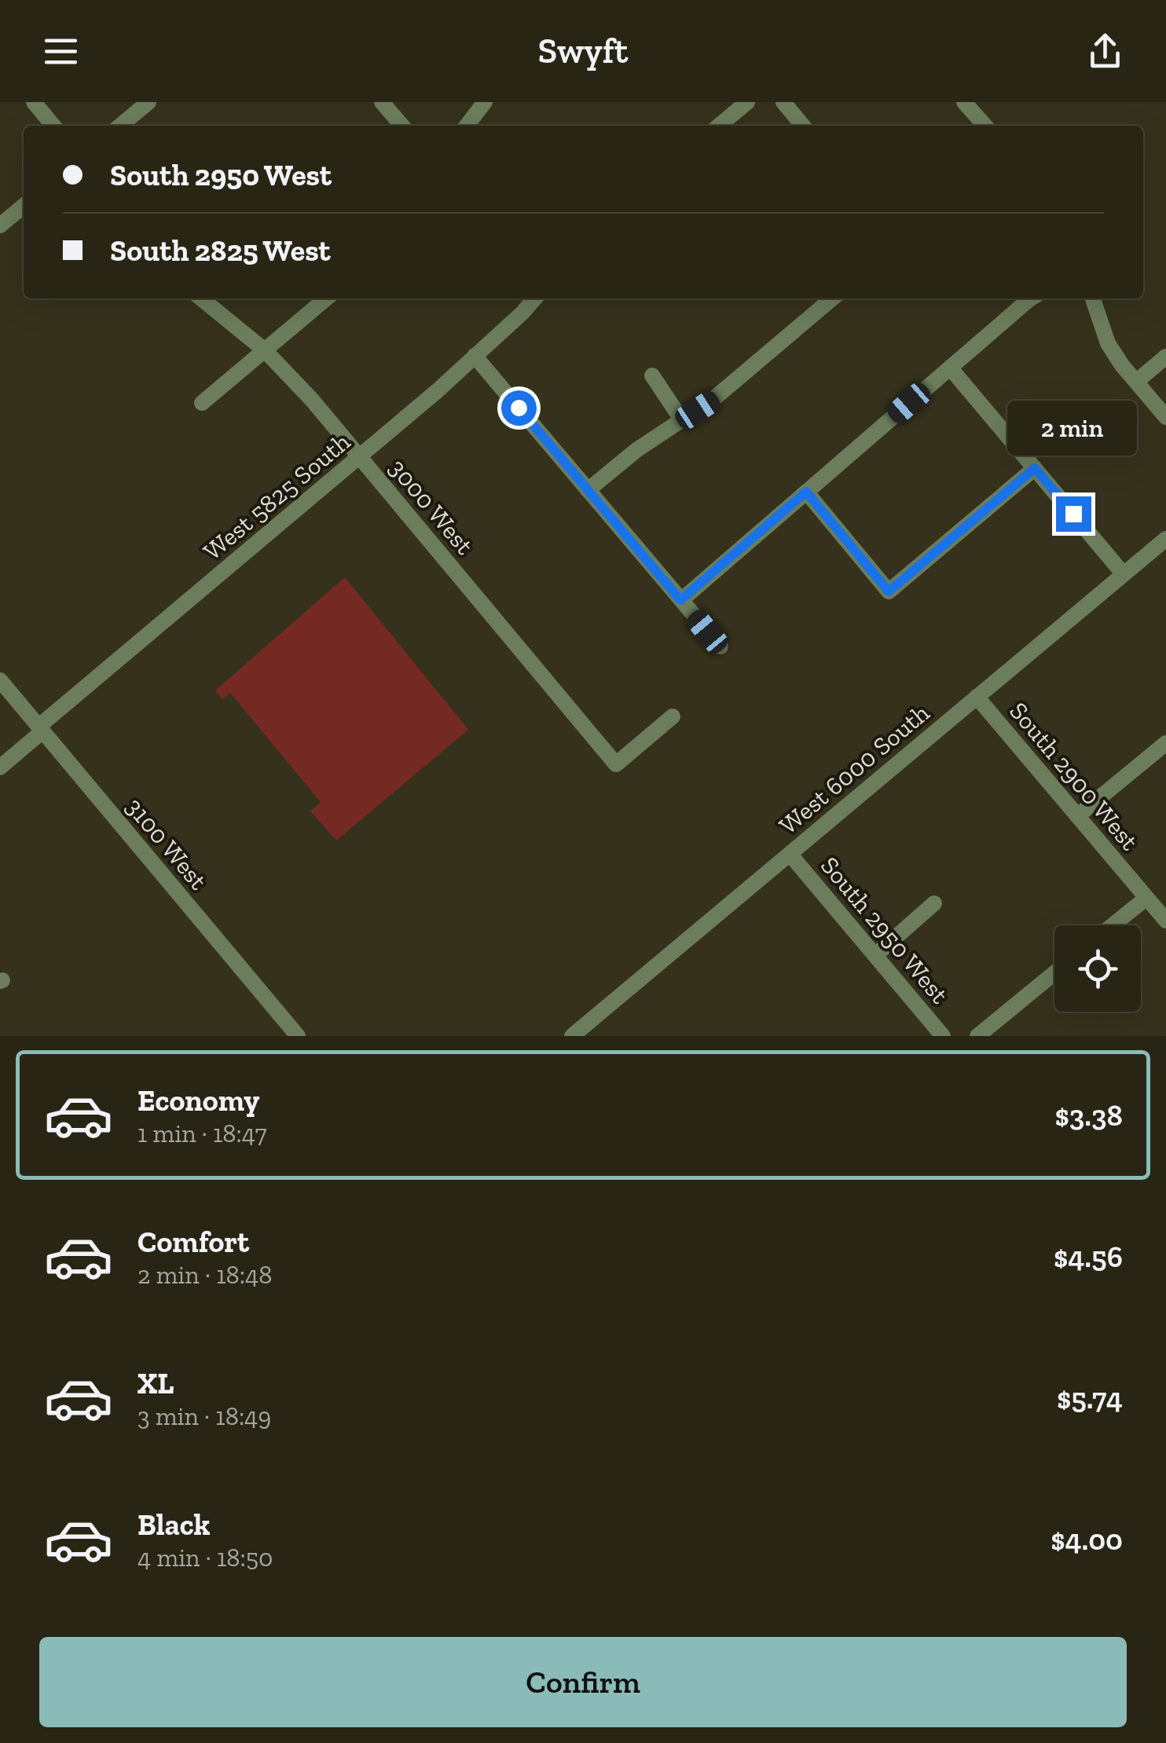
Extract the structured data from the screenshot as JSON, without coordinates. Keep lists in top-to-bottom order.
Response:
{
  "streets": {
    "street": [
      "West 5825 South",
      "3000 West",
      "West 6000 South",
      "South 2900 West",
      "3100 West",
      "South 2950 West"
    ]
  },
  "crossings": [
    ["West 5825 South", "3000 West"],
    ["West 5825 South", "3100 West"],
    ["West 6000 South", "South 2900 West"],
    ["West 6000 South", "South 2950 West"]
  ],
  "page": {
    "header": "Swyft",
    "banner": ["South 2950 West", "South 2825 West"],
    "bubble": "2 min",
    "list": [
      {
        "name": "Economy",
        "note": "1 min · 18:47",
        "value": "$3.38"
      },
      {
        "name": "Comfort",
        "note": "2 min · 18:48",
        "value": "$4.56"
      },
      {
        "name": "XL",
        "note": "3 min · 18:49",
        "value": "$5.74"
      },
      {
        "name": "Black",
        "note": "4 min · 18:50",
        "value": "$4.00"
      }
    ],
    "buttons": "Confirm"
  }
}
